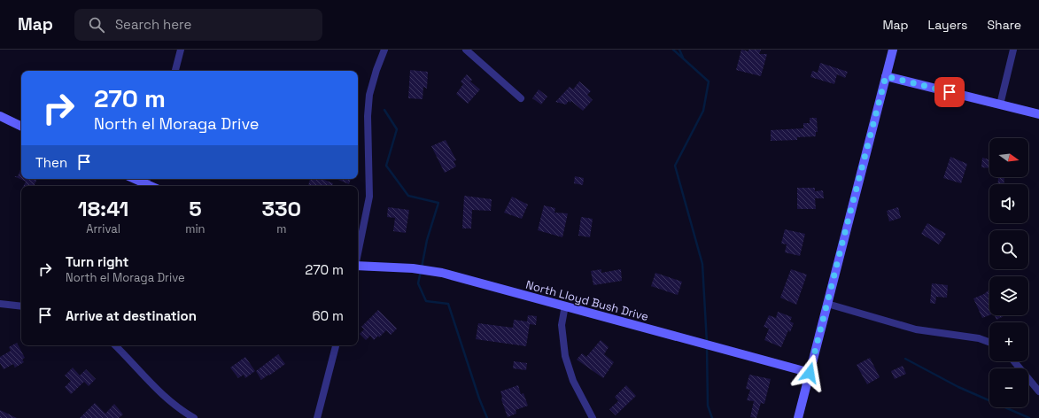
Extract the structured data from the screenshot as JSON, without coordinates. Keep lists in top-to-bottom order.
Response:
{
  "streets": {
    "street": ["North Lloyd Bush Drive"]
  },
  "north": "right",
  "page": {
    "header": "Map",
    "search": "Search here",
    "nav": ["Map", "Layers", "Share"],
    "turn": ["270 m", "North el Moraga Drive"],
    "map_buttons": ["+", "−"],
    "then": "Then",
    "eta": [
      "18:41",
      "Arrival",
      "5",
      "min",
      "330",
      "m"
    ],
    "list": [
      {
        "name": "Turn right",
        "note": "North el Moraga Drive",
        "value": "270 m"
      },
      {
        "name": "Arrive at destination",
        "value": "60 m"
      }
    ]
  }
}
